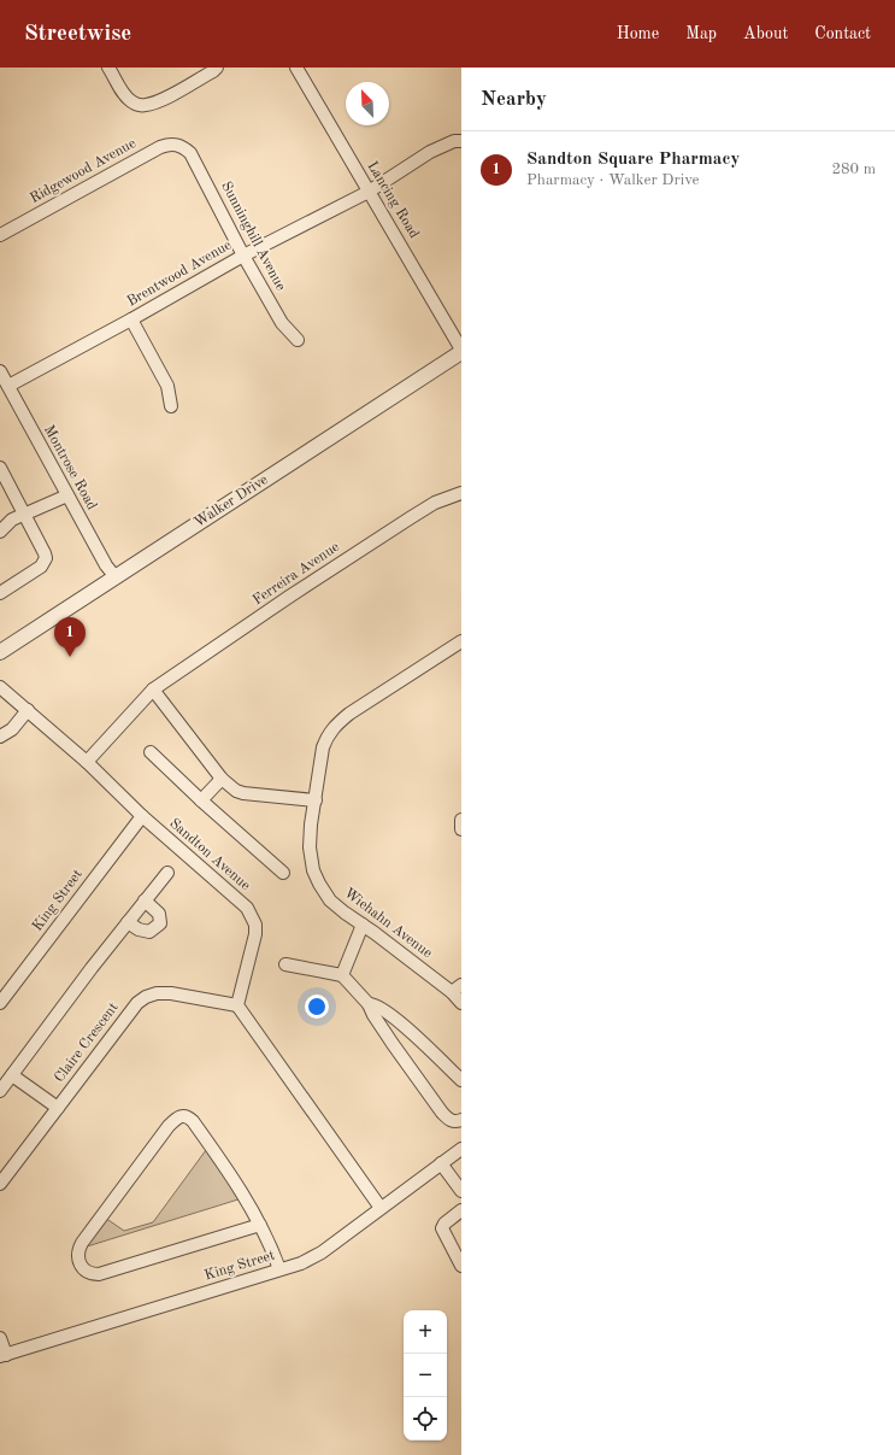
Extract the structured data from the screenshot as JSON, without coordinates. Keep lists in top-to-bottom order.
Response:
{
  "streets": {
    "street": [
      "Ridgewood Avenue",
      "Lancing Road",
      "Sunninghill Avenue",
      "Brentwood Avenue",
      "Montrose Road",
      "Walker Drive",
      "Ferreira Avenue",
      "Sandton Avenue",
      "King Street",
      "Wiehahn Avenue",
      "Claire Crescent"
    ]
  },
  "crossings": [
    ["Ridgewood Avenue", "Sunninghill Avenue"],
    ["Lancing Road", "Brentwood Avenue"],
    ["Lancing Road", "Walker Drive"],
    ["Sunninghill Avenue", "Brentwood Avenue"],
    ["Brentwood Avenue", "Montrose Road"],
    ["Montrose Road", "Walker Drive"],
    ["Ferreira Avenue", "Sandton Avenue"],
    ["Sandton Avenue", "King Street"],
    ["Sandton Avenue", "Claire Crescent"]
  ],
  "north": "top left",
  "page": {
    "header": "Streetwise",
    "nav": [
      "Home",
      "Map",
      "About",
      "Contact"
    ],
    "heading": "Nearby",
    "list": [
      {
        "mark": "1",
        "name": "Sandton Square Pharmacy",
        "note": "Pharmacy · Walker Drive",
        "value": "280 m"
      }
    ],
    "pins": "1",
    "map_buttons": ["+", "−"]
  }
}
